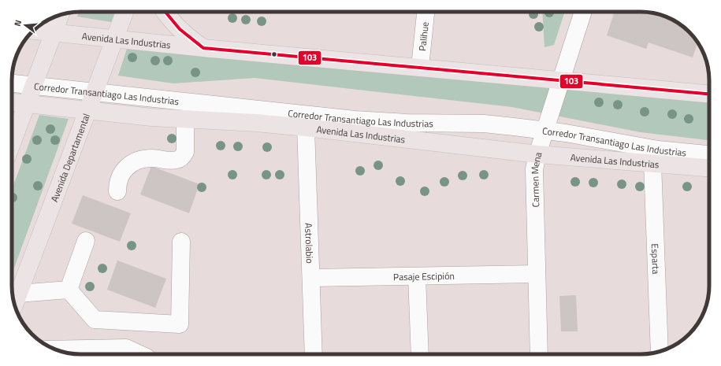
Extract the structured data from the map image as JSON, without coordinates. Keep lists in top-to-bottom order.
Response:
{
  "streets": {
    "main road": ["Avenida Las Industrias", "Avenida Departamental"],
    "street": [
      "Palihue",
      "Corredor Transantiago Las Industrias",
      "Carmen Mena",
      "Astrolabio",
      "Esparta",
      "Pasaje Escipión"
    ]
  },
  "crossings": [
    ["Palihue", "Avenida Las Industrias"],
    ["Avenida Las Industrias", "Avenida Departamental"],
    ["Avenida Las Industrias", "Carmen Mena"],
    ["Avenida Las Industrias", "Astrolabio"],
    ["Avenida Las Industrias", "Esparta"],
    ["Corredor Transantiago Las Industrias", "Avenida Departamental"],
    ["Corredor Transantiago Las Industrias", "Carmen Mena"],
    ["Carmen Mena", "Pasaje Escipión"],
    ["Astrolabio", "Pasaje Escipión"]
  ],
  "lines": ["transit line 103"],
  "north": "left"
}
